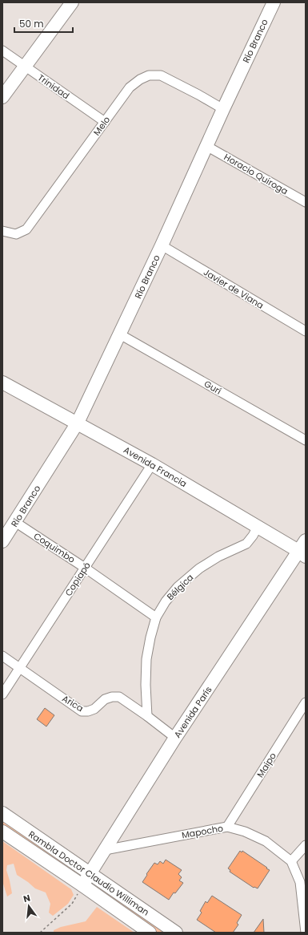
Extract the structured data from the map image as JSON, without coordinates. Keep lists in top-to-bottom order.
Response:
{
  "streets": {
    "street": [
      "Río Branco",
      "Trinidad",
      "Melo",
      "Horacio Quiroga",
      "Javier de Viana",
      "Gurí",
      "Avenida Francia",
      "Coquimbo",
      "Copiapó",
      "Bélgica",
      "Arica",
      "Avenida París",
      "Maipo",
      "Mapocho",
      "Rambla Doctor Claudio Williman"
    ]
  },
  "crossings": [
    ["Río Branco", "Melo"],
    ["Río Branco", "Horacio Quiroga"],
    ["Río Branco", "Javier de Viana"],
    ["Río Branco", "Gurí"],
    ["Río Branco", "Avenida Francia"],
    ["Río Branco", "Coquimbo"],
    ["Trinidad", "Melo"],
    ["Avenida Francia", "Copiapó"],
    ["Avenida Francia", "Bélgica"],
    ["Avenida Francia", "Avenida París"],
    ["Coquimbo", "Copiapó"],
    ["Coquimbo", "Bélgica"],
    ["Copiapó", "Arica"],
    ["Bélgica", "Arica"],
    ["Arica", "Avenida París"],
    ["Avenida París", "Mapocho"],
    ["Avenida París", "Rambla Doctor Claudio Williman"],
    ["Maipo", "Mapocho"]
  ],
  "scale_bar": "50 m",
  "north": "top"
}
